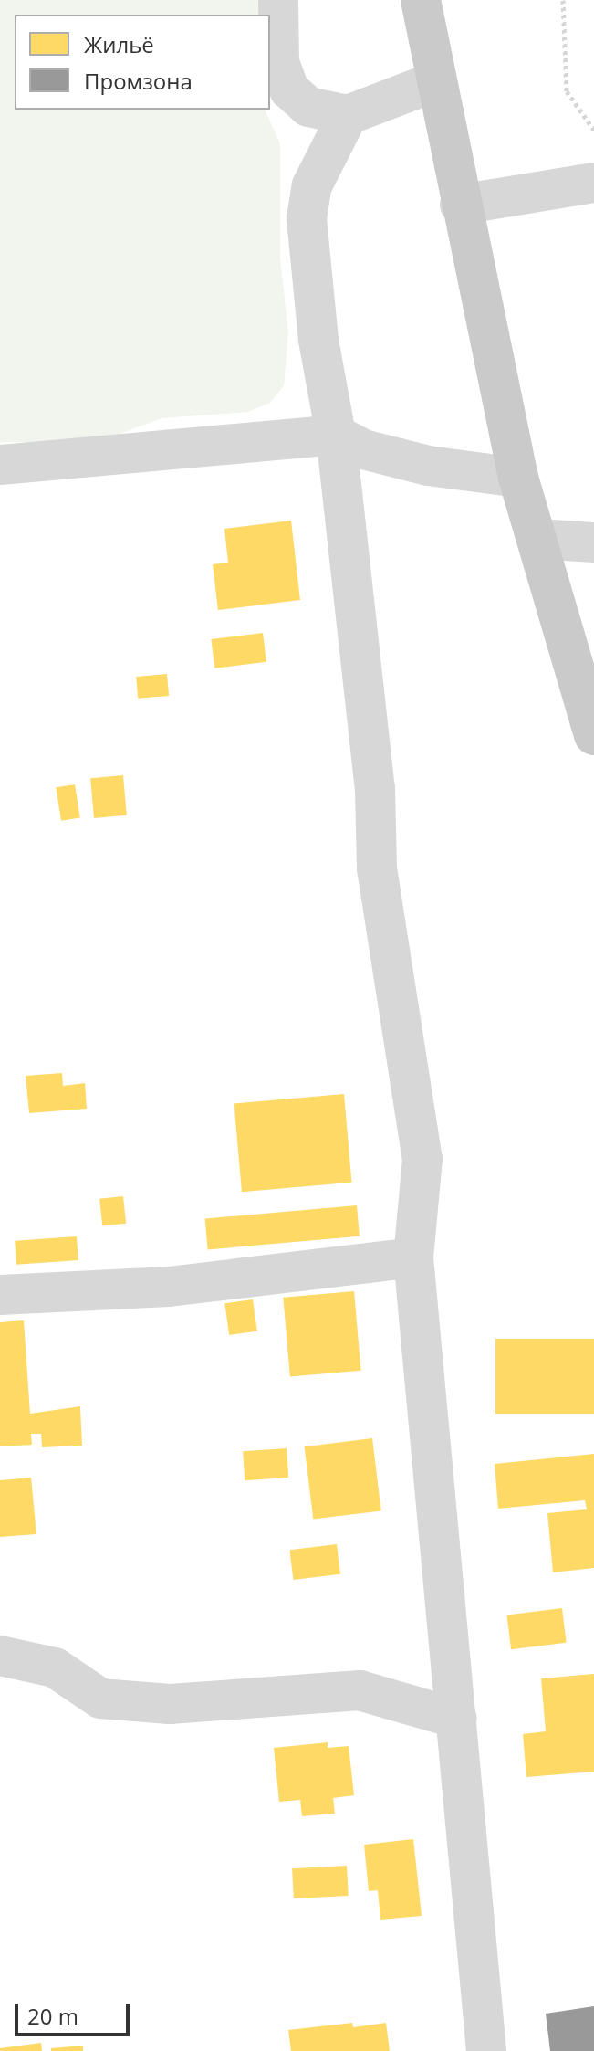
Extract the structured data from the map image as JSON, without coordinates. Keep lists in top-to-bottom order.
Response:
{
  "legend": ["Жильё", "Промзона"],
  "scale_bar": "20 m"
}
